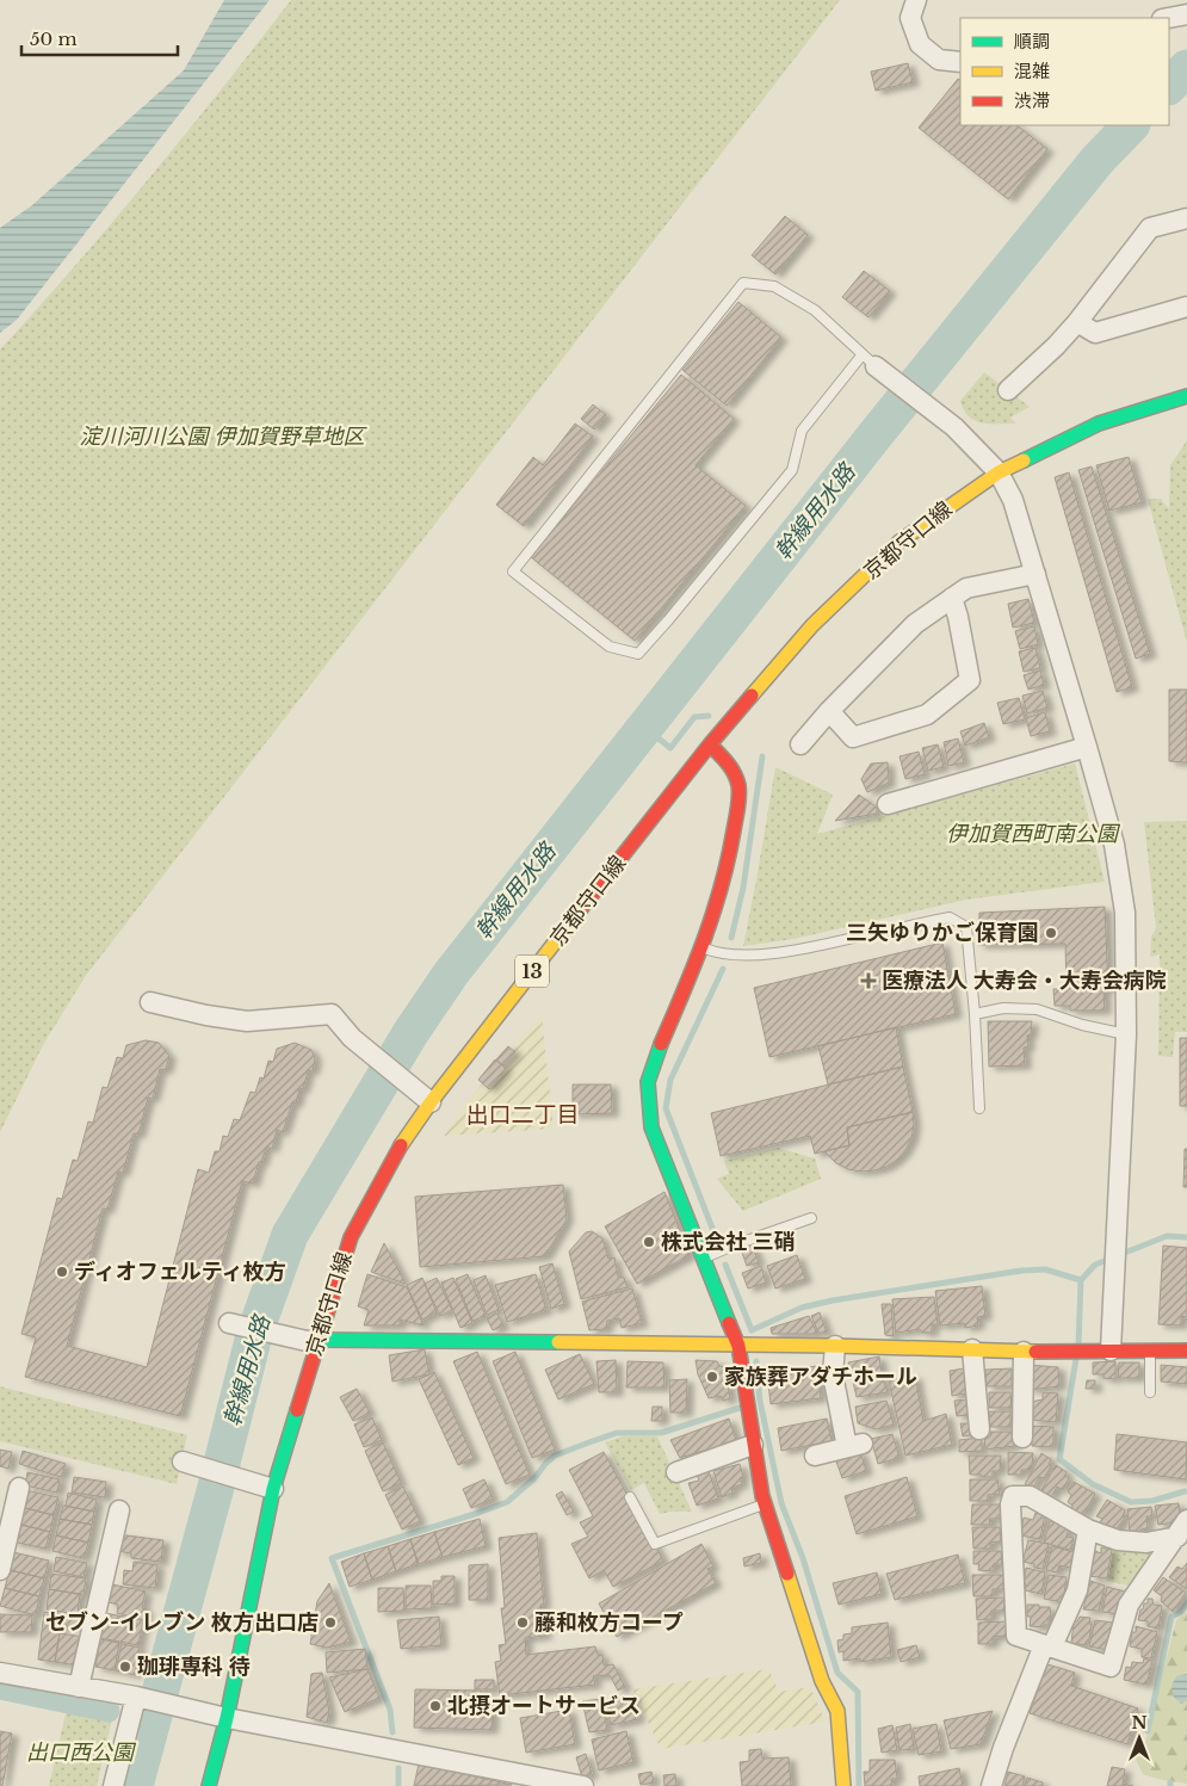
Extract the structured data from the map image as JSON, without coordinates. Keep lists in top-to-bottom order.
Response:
{
  "streets": {
    "street": ["京都守口線", "13"]
  },
  "districts": ["出口二丁目"],
  "water": ["幹線用水路"],
  "parks": ["淀川河川公園 伊加賀野草地区", "伊加賀西町南公園", "出口西公園"],
  "places": {
    "other": [
      "三矢ゆりかご保育園",
      "株式会社 三硝",
      "ディオフェルティ枚方",
      "家族葬アダチホール",
      "セブン-イレブン 枚方出口店",
      "藤和枚方コープ",
      "珈琲専科 待",
      "北摂オートサービス"
    ],
    "health": ["医療法人 大寿会・大寿会病院"]
  },
  "legend": ["順調", "混雑", "渋滞"],
  "scale_bar": "50 m",
  "north": "top"
}
